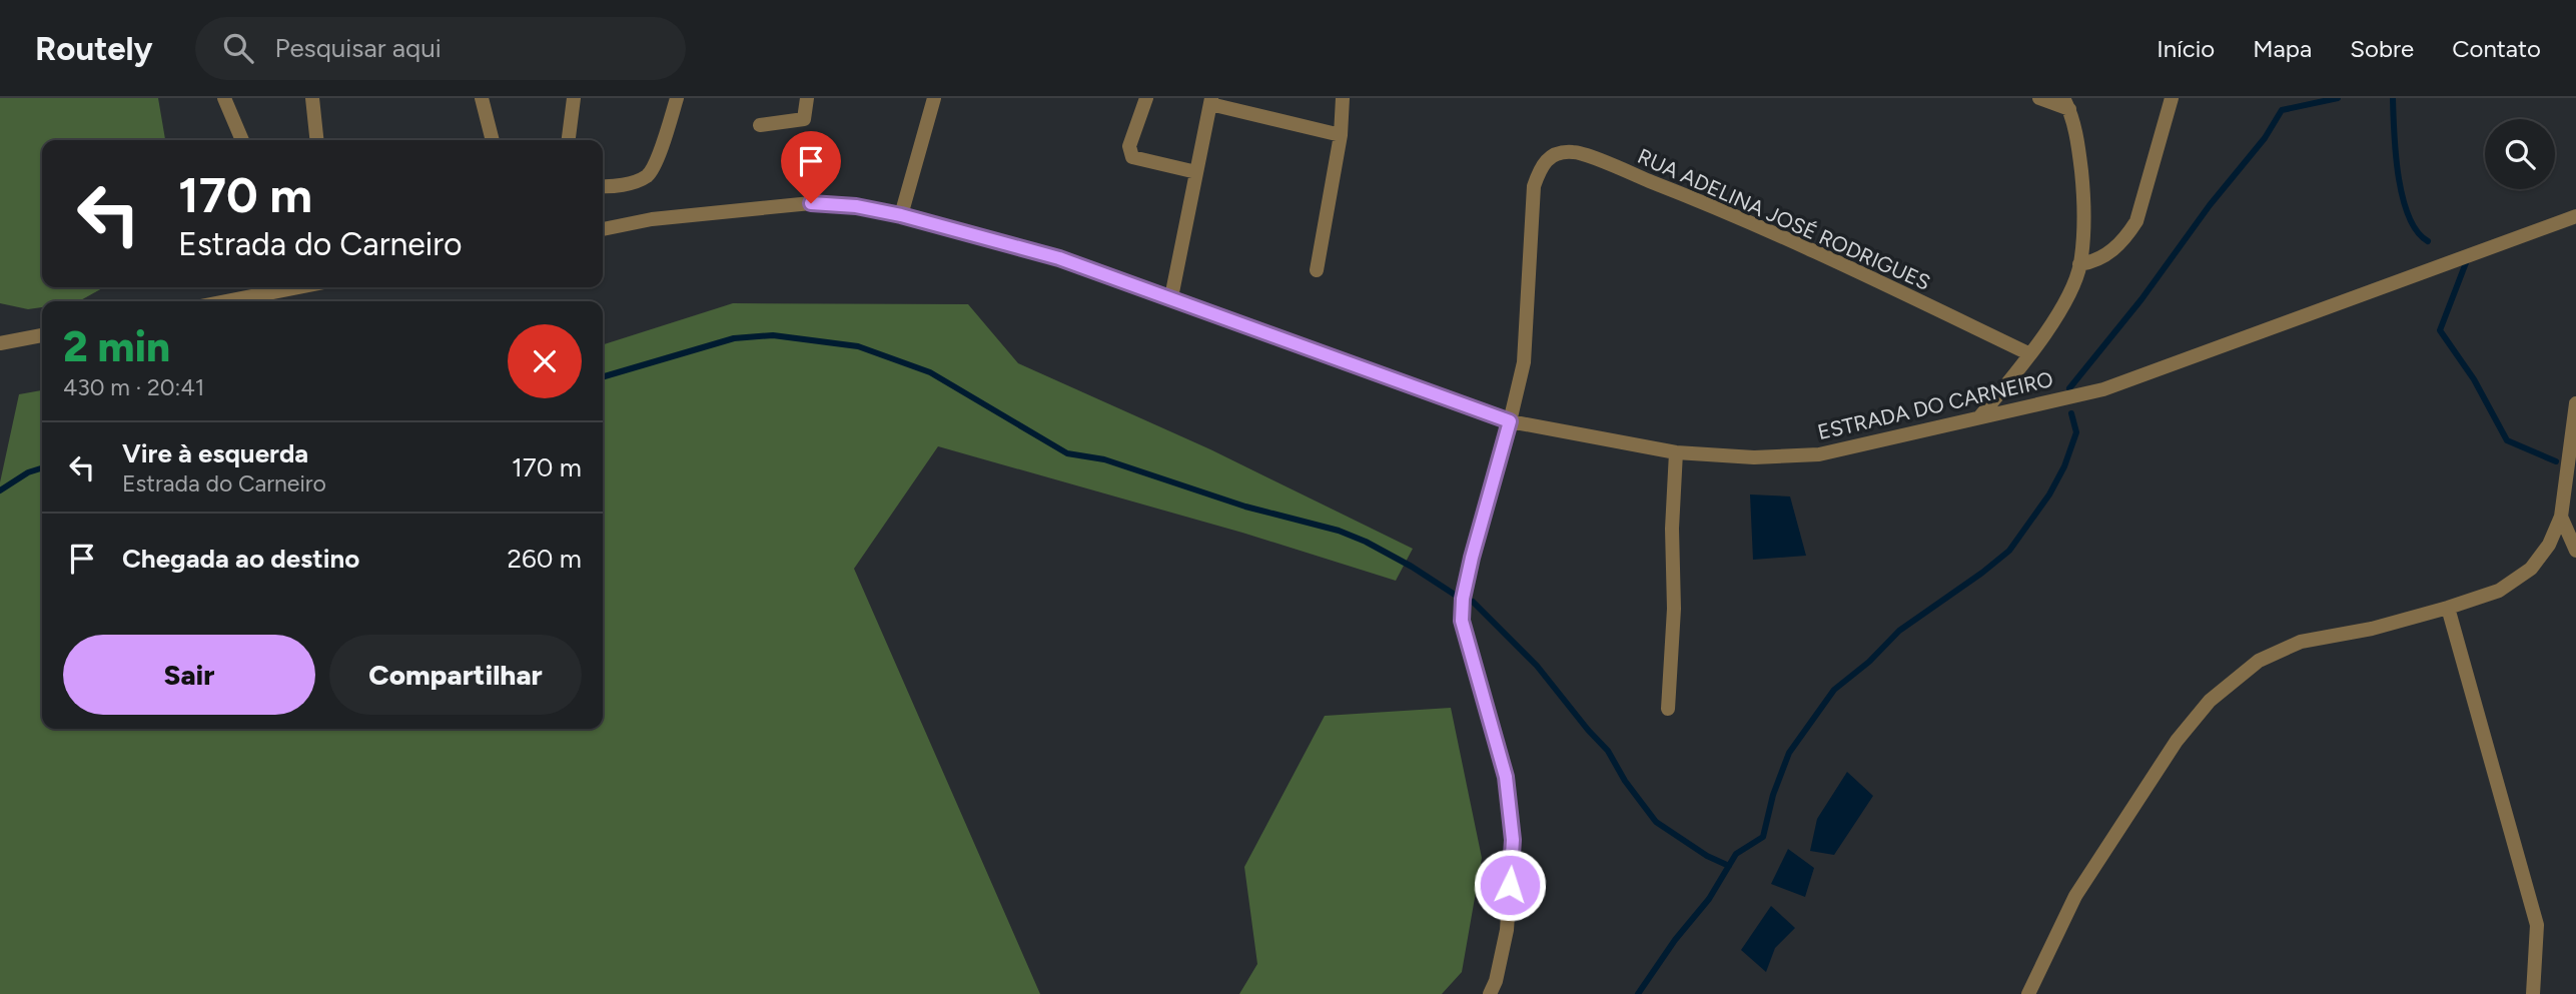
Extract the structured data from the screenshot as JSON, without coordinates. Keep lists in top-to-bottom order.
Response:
{
  "streets": {
    "street": ["RUA ADELINA JOSÉ RODRIGUES", "ESTRADA DO CARNEIRO"]
  },
  "crossings": [
    ["RUA ADELINA JOSÉ RODRIGUES", "ESTRADA DO CARNEIRO"]
  ],
  "page": {
    "header": "Routely",
    "search": "Pesquisar aqui",
    "nav": [
      "Início",
      "Mapa",
      "Sobre",
      "Contato"
    ],
    "turn": ["170 m", "Estrada do Carneiro"],
    "heading": ["2 min", "430 m · 20:41"],
    "list": [
      {
        "name": "Vire à esquerda",
        "note": "Estrada do Carneiro",
        "value": "170 m"
      },
      {
        "name": "Chegada ao destino",
        "value": "260 m"
      }
    ],
    "buttons": ["Sair", "Compartilhar"]
  }
}
